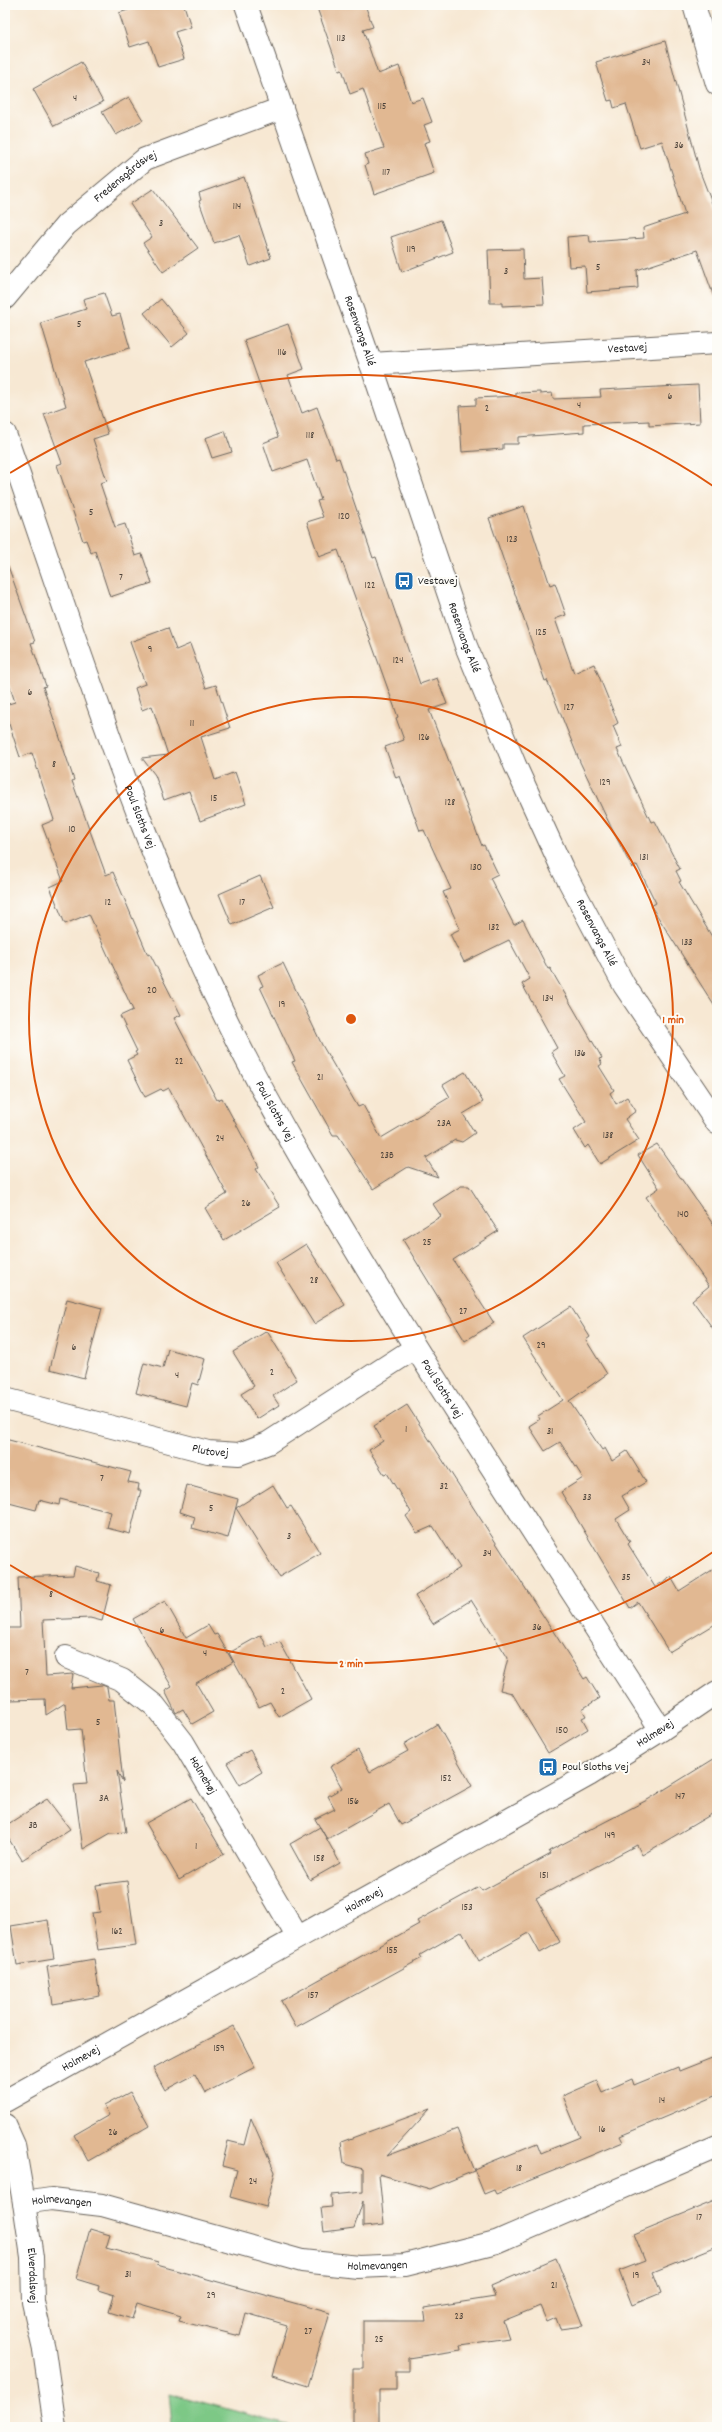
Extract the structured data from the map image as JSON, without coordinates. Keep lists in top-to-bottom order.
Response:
{
  "streets": {
    "street": [
      "Fredensgårdsvej",
      "Rosenvangs Allé",
      "Vestavej",
      "Poul Sloths Vej",
      "Plutovej",
      "Holmevej",
      "Holmehøj",
      "Holmevangen",
      "Elverdalsvej"
    ]
  },
  "crossings": [
    ["Fredensgårdsvej", "Rosenvangs Allé"],
    ["Rosenvangs Allé", "Vestavej"],
    ["Poul Sloths Vej", "Plutovej"],
    ["Poul Sloths Vej", "Holmevej"],
    ["Holmevej", "Holmehøj"],
    ["Holmevangen", "Elverdalsvej"]
  ],
  "places": {
    "bus stop": ["Vestavej", "Poul Sloths Vej"]
  },
  "house_numbers": [
    "113",
    "34",
    "4",
    "115",
    "36",
    "117",
    "114",
    "3",
    "119",
    "5",
    "3",
    "5",
    "116",
    "6",
    "4",
    "2",
    "118",
    "5",
    "120",
    "123",
    "7",
    "122",
    "125",
    "9",
    "124",
    "6",
    "127",
    "11",
    "126",
    "8",
    "129",
    "15",
    "128",
    "10",
    "131",
    "130",
    "12",
    "17",
    "132",
    "133",
    "20",
    "134",
    "19",
    "136",
    "22",
    "21",
    "23A",
    "138",
    "24",
    "23B",
    "26",
    "140",
    "25",
    "28",
    "27",
    "29",
    "6",
    "2",
    "4",
    "1",
    "31",
    "7",
    "32",
    "33",
    "5",
    "3",
    "34",
    "35",
    "8",
    "36",
    "6",
    "4",
    "7",
    "2",
    "5",
    "150",
    "152",
    "147",
    "3A",
    "156",
    "3B",
    "149",
    "1",
    "158",
    "151",
    "153",
    "162",
    "155",
    "157",
    "159",
    "14",
    "16",
    "26",
    "18",
    "24",
    "17",
    "31",
    "19",
    "21",
    "29",
    "23",
    "27",
    "25"
  ],
  "rings": ["1 min", "2 min"]
}
